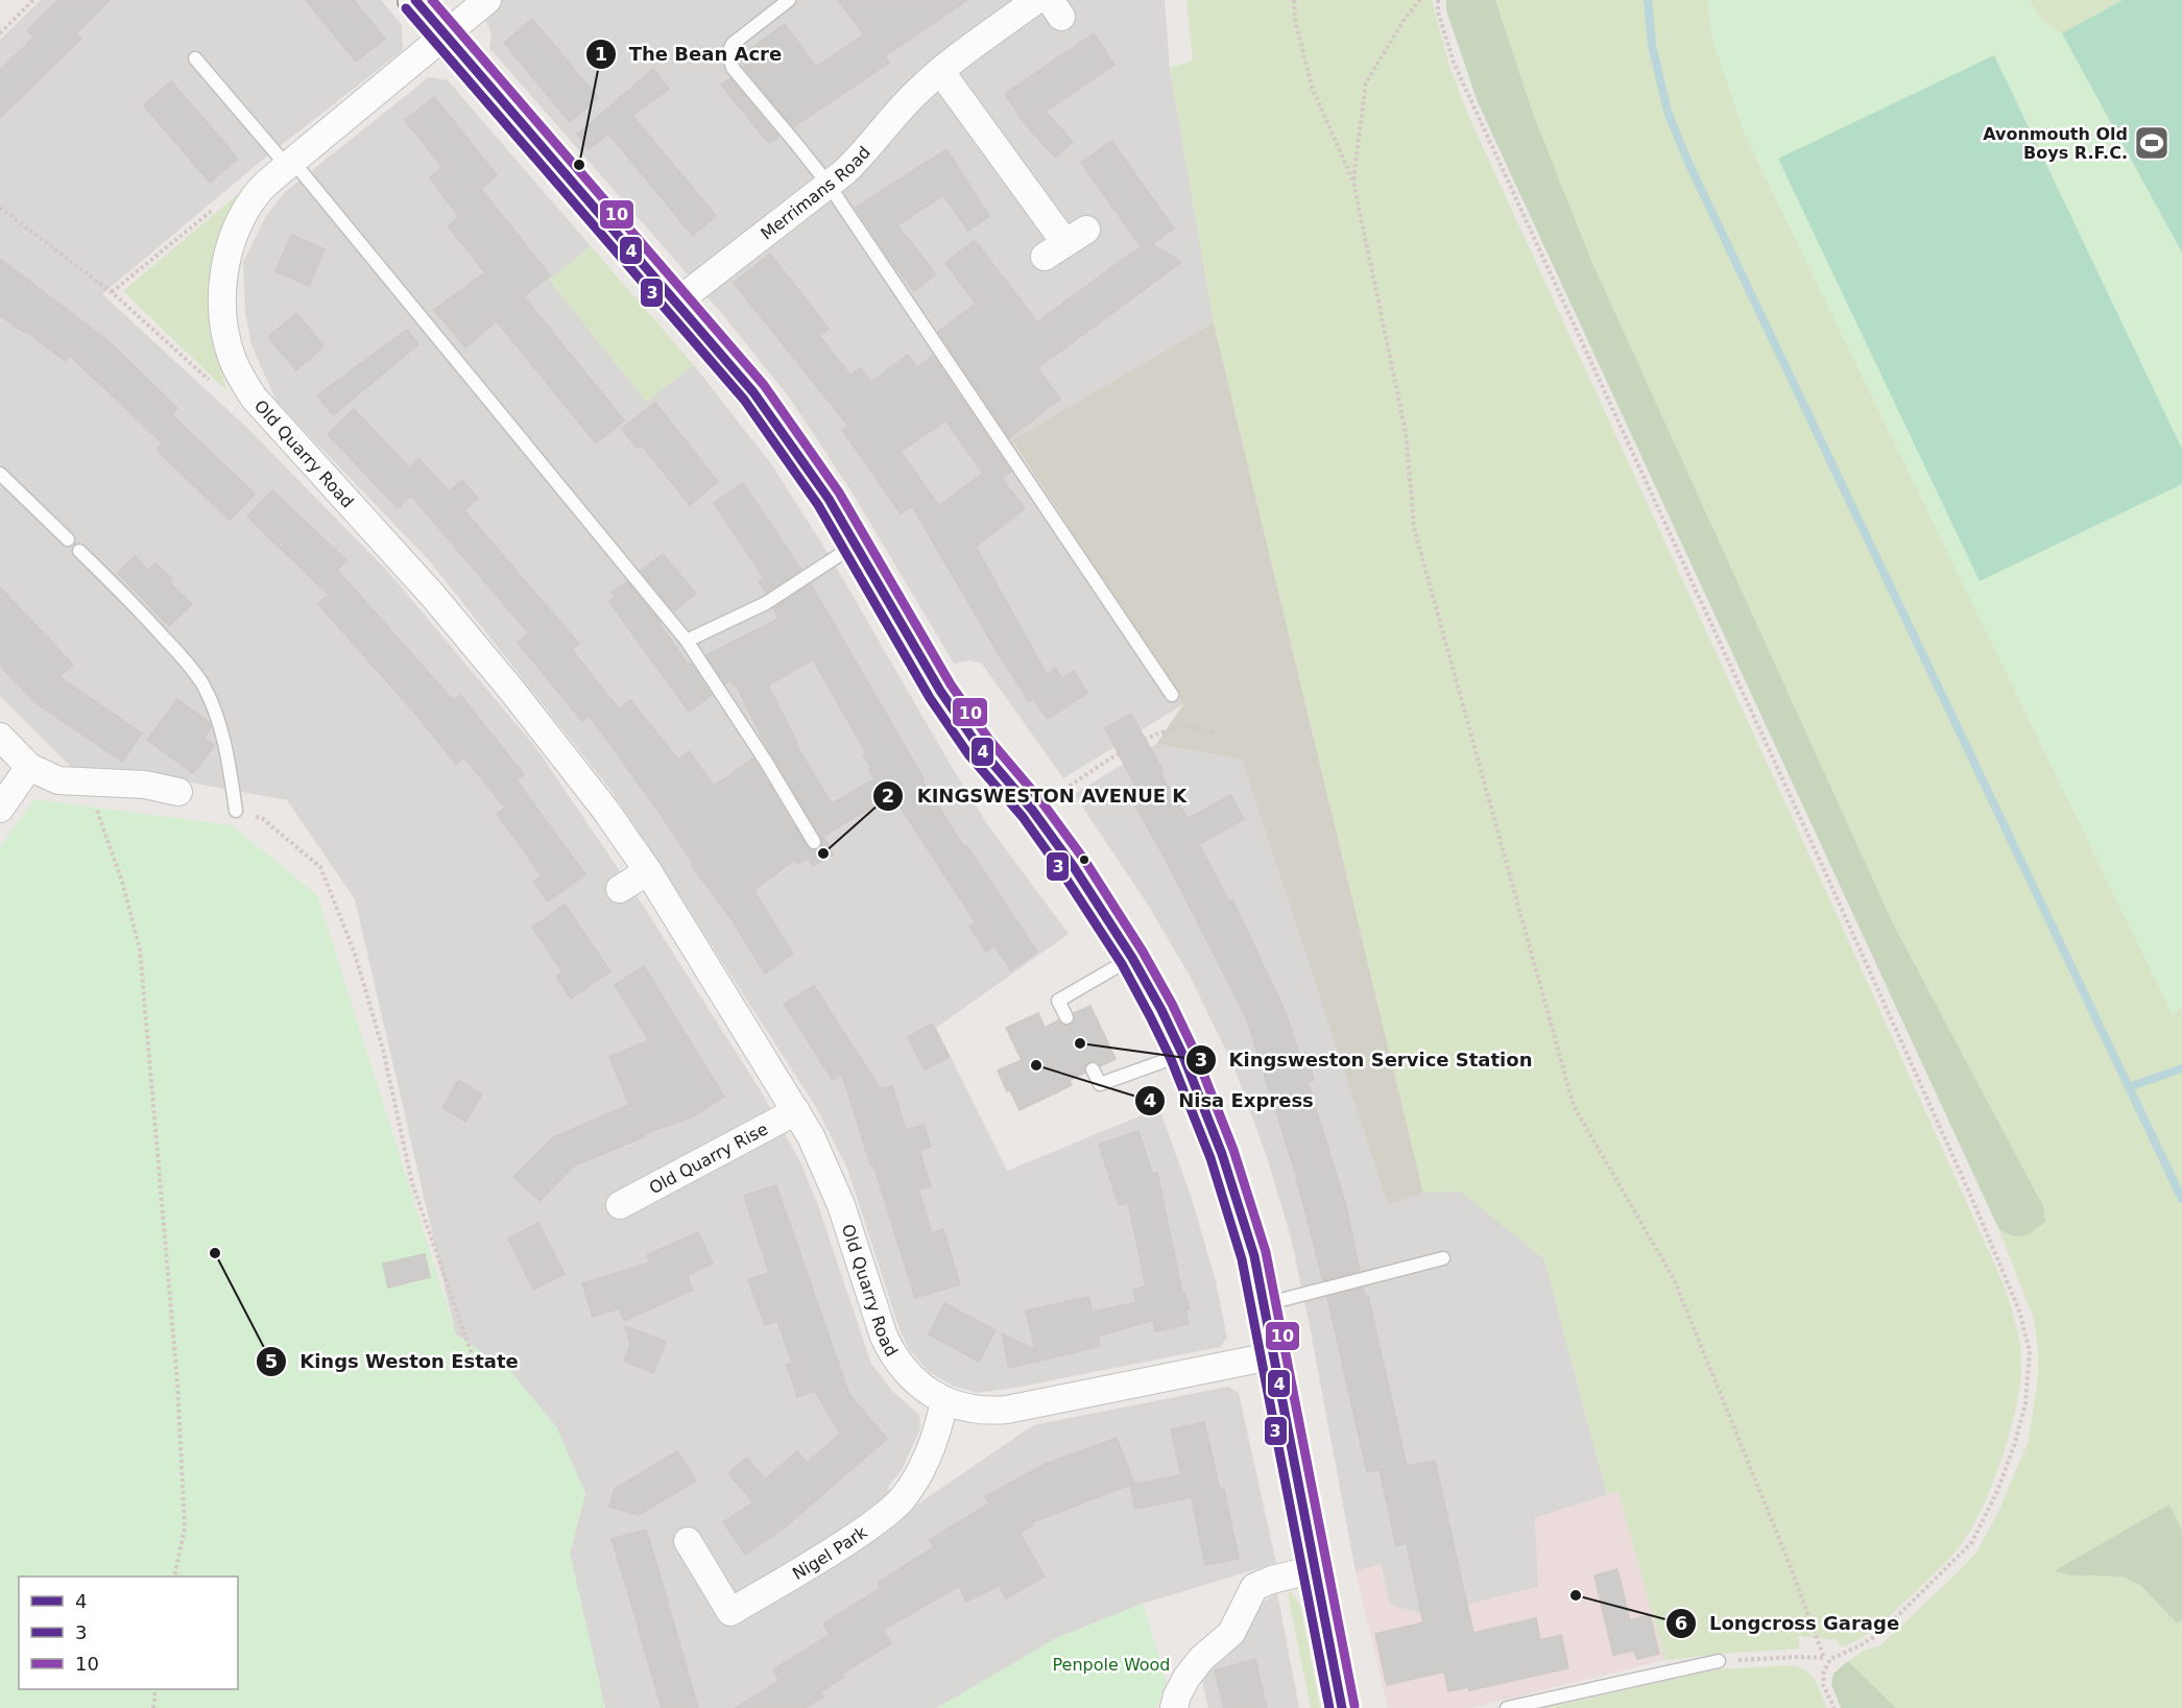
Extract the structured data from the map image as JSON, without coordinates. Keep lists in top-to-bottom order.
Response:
{
  "streets": {
    "street": [
      "Merrimans Road",
      "Old Quarry Road",
      "Old Quarry Rise",
      "Nigel Park"
    ]
  },
  "crossings": [
    ["Old Quarry Road", "Old Quarry Rise"],
    ["Old Quarry Road", "Nigel Park"]
  ],
  "parks": ["Penpole Wood"],
  "places": {
    "sports": ["Avonmouth Old Boys R.F.C."],
    "other": [
      "The Bean Acre",
      "KINGSWESTON AVENUE K",
      "Kingsweston Service Station",
      "Nisa Express",
      "Kings Weston Estate",
      "Longcross Garage"
    ]
  },
  "lines": ["transit line 4", "transit line 10", "transit line 3"],
  "legend": ["4", "3", "10"]
}
